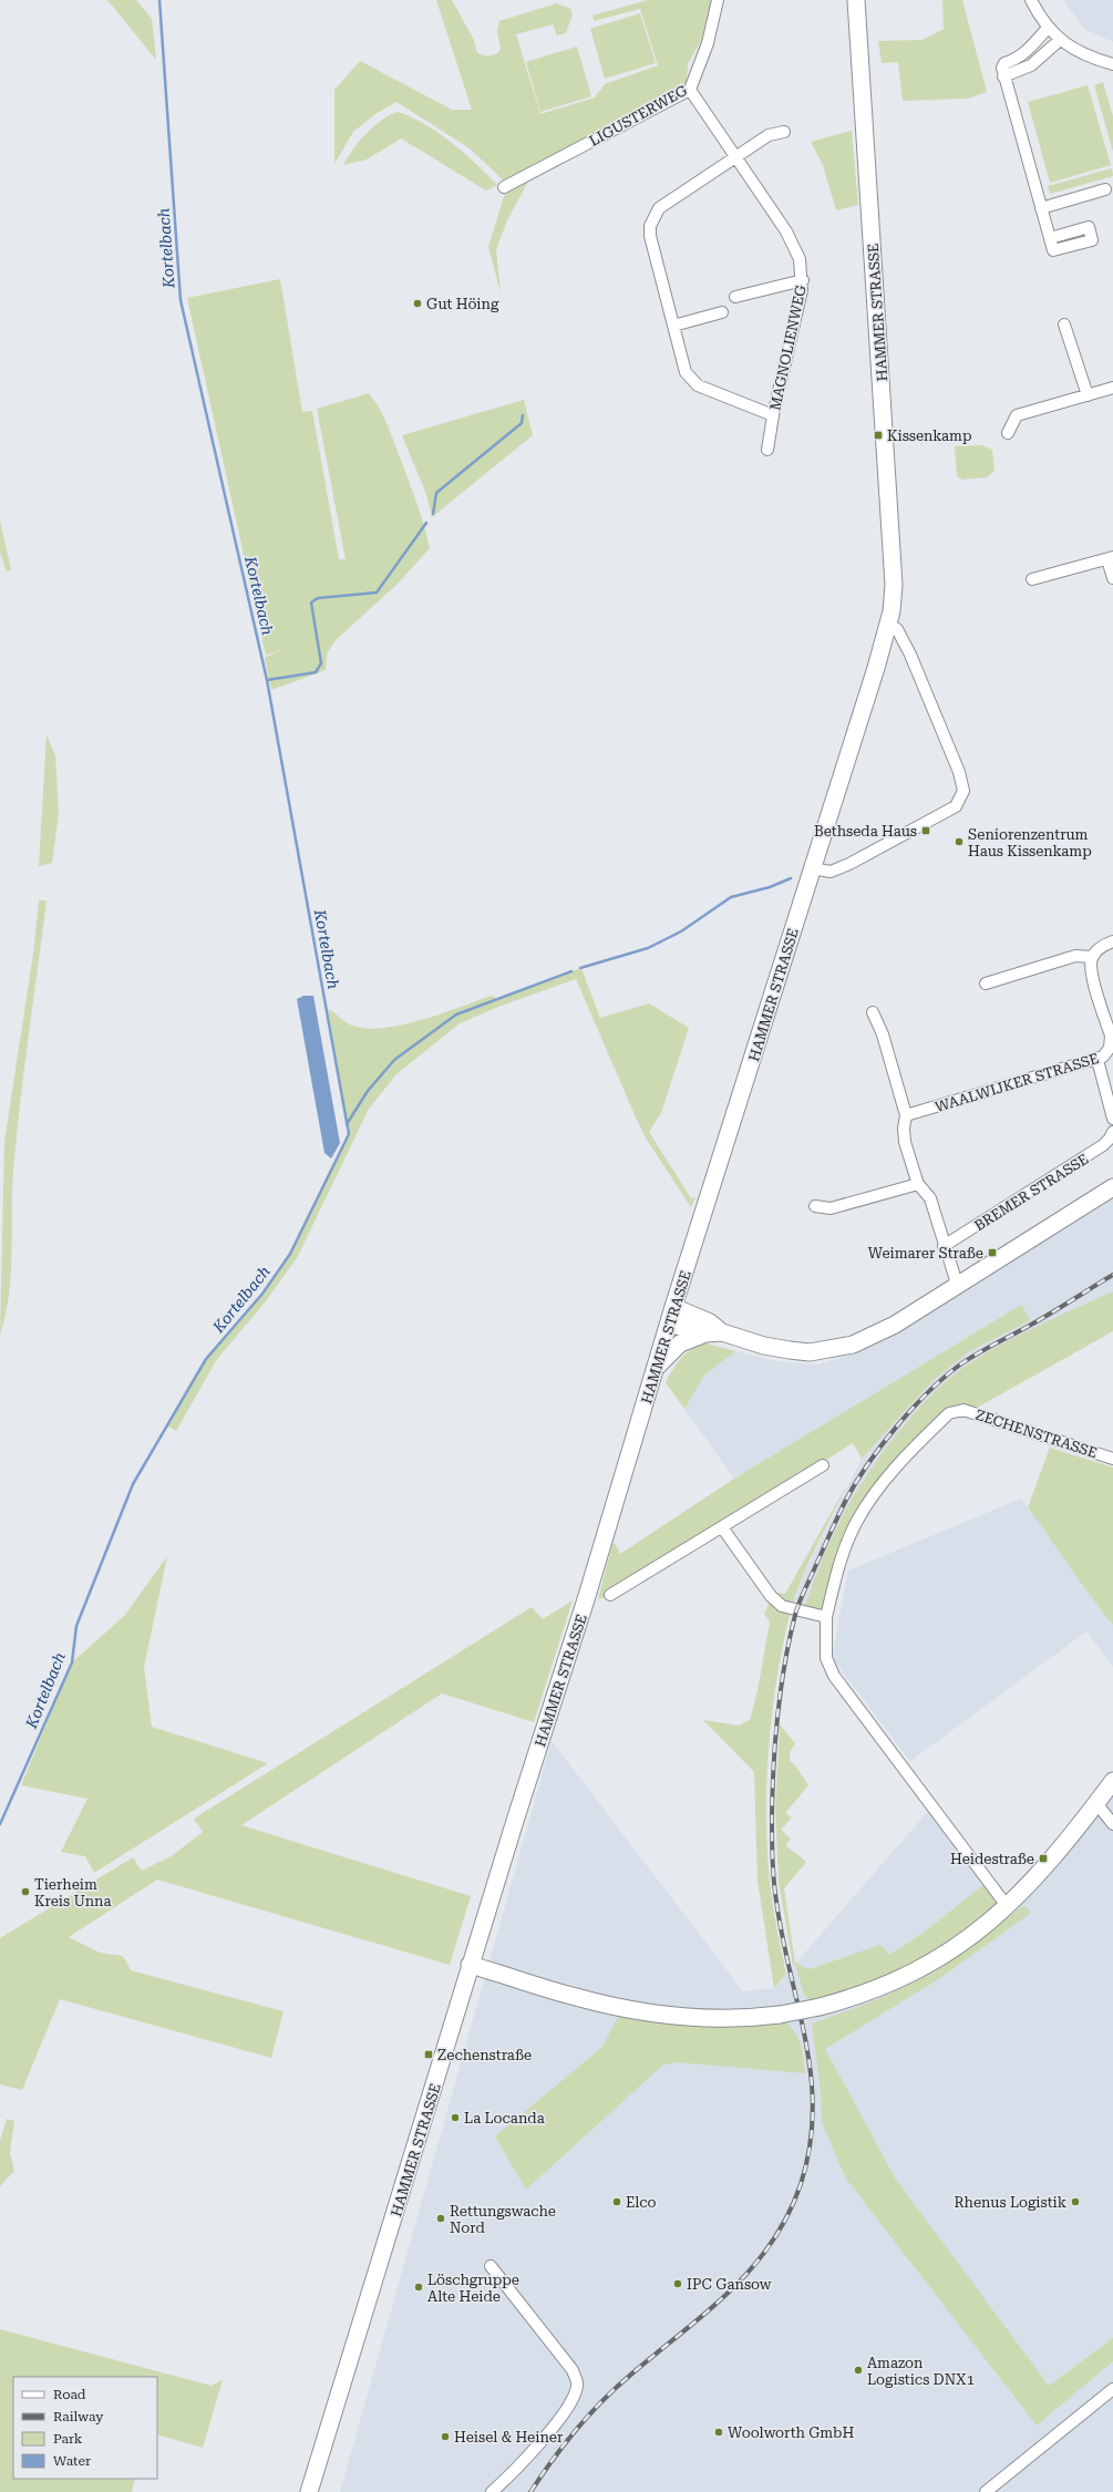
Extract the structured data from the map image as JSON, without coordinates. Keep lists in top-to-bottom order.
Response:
{
  "streets": {
    "main road": ["HAMMER STRASSE"],
    "street": [
      "LIGUSTERWEG",
      "MAGNOLIENWEG",
      "WAALWIJKER STRASSE",
      "BREMER STRASSE",
      "ZECHENSTRASSE"
    ]
  },
  "crossings": [
    ["LIGUSTERWEG", "MAGNOLIENWEG"]
  ],
  "water": ["Kortelbach"],
  "places": {
    "other": [
      "Gut Höing",
      "Seniorenzentrum Haus Kissenkamp",
      "Tierheim Kreis Unna",
      "La Locanda",
      "Elco",
      "Rhenus Logistik",
      "Rettungswache Nord",
      "IPC Gansow",
      "Löschgruppe Alte Heide",
      "Amazon Logistics DNX1",
      "Woolworth GmbH",
      "Heisel & Heiner"
    ],
    "transit": [
      "Kissenkamp",
      "Bethseda Haus",
      "Weimarer Straße",
      "Heidestraße",
      "Zechenstraße"
    ]
  },
  "legend": [
    "Road",
    "Railway",
    "Park",
    "Water"
  ]
}
